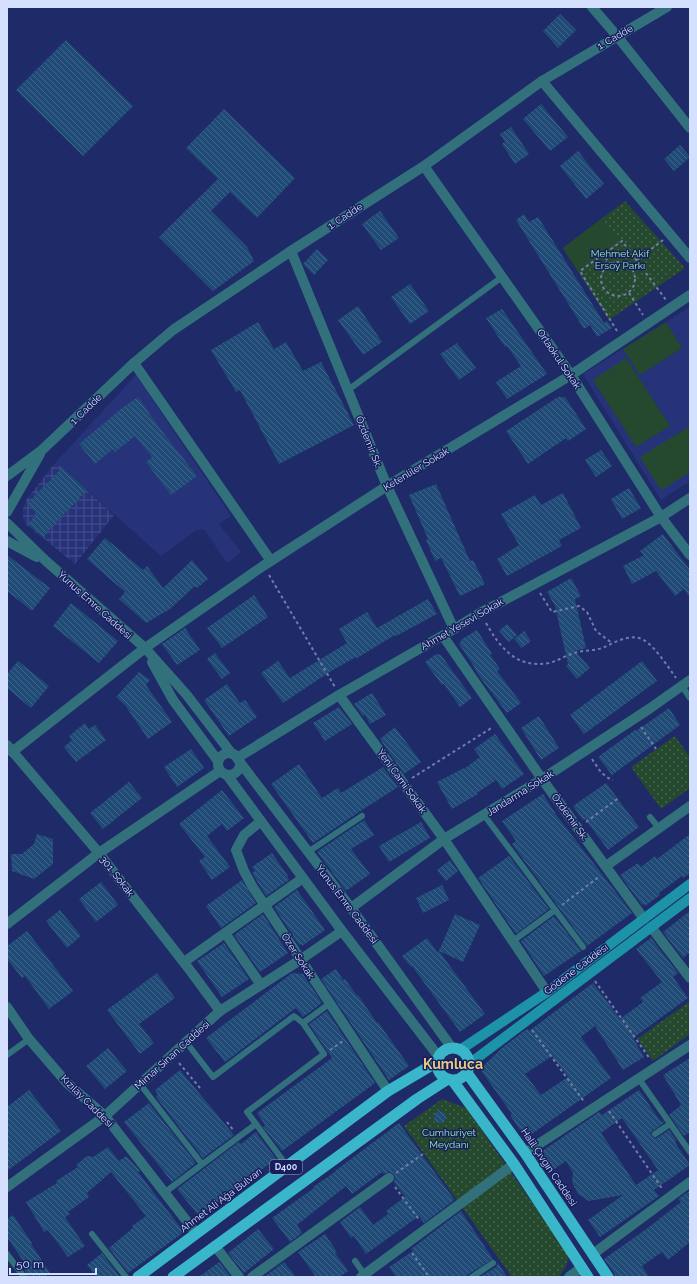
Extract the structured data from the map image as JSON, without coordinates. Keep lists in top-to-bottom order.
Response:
{
  "streets": {
    "highway": ["D400", "Halil Çıvgın Caddesi", "Ahmet Ali Ağa Bulvarı"],
    "main road": ["Gödene Caddesi"],
    "street": [
      "1. Cadde",
      "Ortaokul Sokak",
      "Özdemir Sk.",
      "Ketenliler Sokak",
      "Yunus Emre Caddesi",
      "Ahmet Yesevi Sokak",
      "Yeni Cami Sokak",
      "Jandarma Sokak",
      "301. Sokak",
      "Özer Sokak",
      "Mimar Sinan Caddesi",
      "Kızılay Caddesi"
    ]
  },
  "crossings": [
    ["1. Cadde", "Ortaokul Sokak"],
    ["1. Cadde", "Özdemir Sk."],
    ["Ortaokul Sokak", "Ketenliler Sokak"],
    ["Ortaokul Sokak", "Ahmet Yesevi Sokak"],
    ["Özdemir Sk.", "Ketenliler Sokak"],
    ["Özdemir Sk.", "Ahmet Yesevi Sokak"],
    ["Özdemir Sk.", "Jandarma Sokak"],
    ["Özdemir Sk.", "Gödene Caddesi"],
    ["Ketenliler Sokak", "Yunus Emre Caddesi"],
    ["Ketenliler Sokak", "301. Sokak"],
    ["Yunus Emre Caddesi", "Ahmet Yesevi Sokak"],
    ["Yunus Emre Caddesi", "Jandarma Sokak"],
    ["Yunus Emre Caddesi", "Özer Sokak"],
    ["Yunus Emre Caddesi", "Gödene Caddesi"],
    ["Yunus Emre Caddesi", "Mimar Sinan Caddesi"],
    ["Yunus Emre Caddesi", "D400"],
    ["Yunus Emre Caddesi", "Halil Çıvgın Caddesi"],
    ["Yunus Emre Caddesi", "Ahmet Ali Ağa Bulvarı"],
    ["Ahmet Yesevi Sokak", "Yeni Cami Sokak"],
    ["Yeni Cami Sokak", "Jandarma Sokak"],
    ["Yeni Cami Sokak", "Gödene Caddesi"],
    ["301. Sokak", "Mimar Sinan Caddesi"],
    ["Özer Sokak", "Mimar Sinan Caddesi"],
    ["Özer Sokak", "Ahmet Ali Ağa Bulvarı"],
    ["Gödene Caddesi", "D400"],
    ["Gödene Caddesi", "Halil Çıvgın Caddesi"],
    ["Gödene Caddesi", "Ahmet Ali Ağa Bulvarı"],
    ["Mimar Sinan Caddesi", "Kızılay Caddesi"],
    ["Kızılay Caddesi", "Ahmet Ali Ağa Bulvarı"],
    ["D400", "Halil Çıvgın Caddesi"],
    ["D400", "Ahmet Ali Ağa Bulvarı"],
    ["Halil Çıvgın Caddesi", "Ahmet Ali Ağa Bulvarı"]
  ],
  "districts": ["Kumluca"],
  "parks": ["Mehmet Akif Ersoy Parkı", "Cumhuriyet Meydanı"],
  "scale_bar": "50 m"
}
